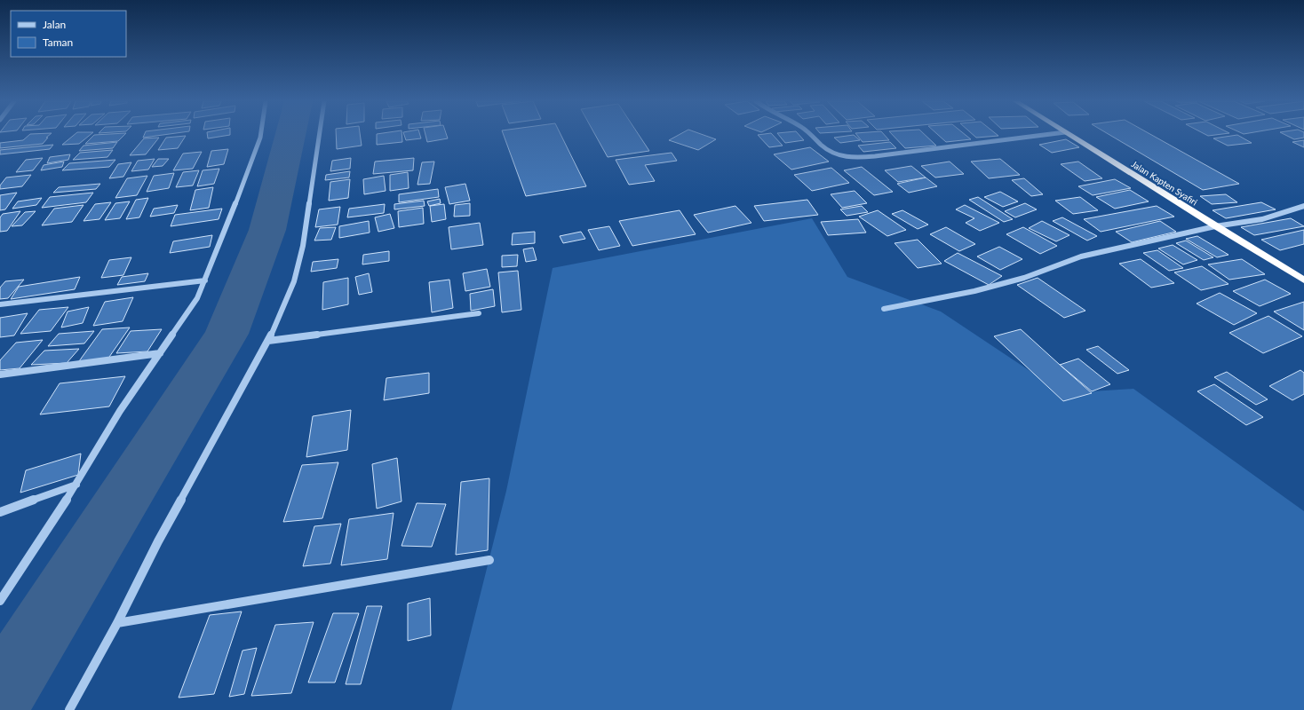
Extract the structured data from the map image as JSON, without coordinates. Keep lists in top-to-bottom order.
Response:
{
  "streets": {
    "highway": ["Jalan Kapten Syafiri"]
  },
  "legend": ["Jalan", "Taman"]
}
